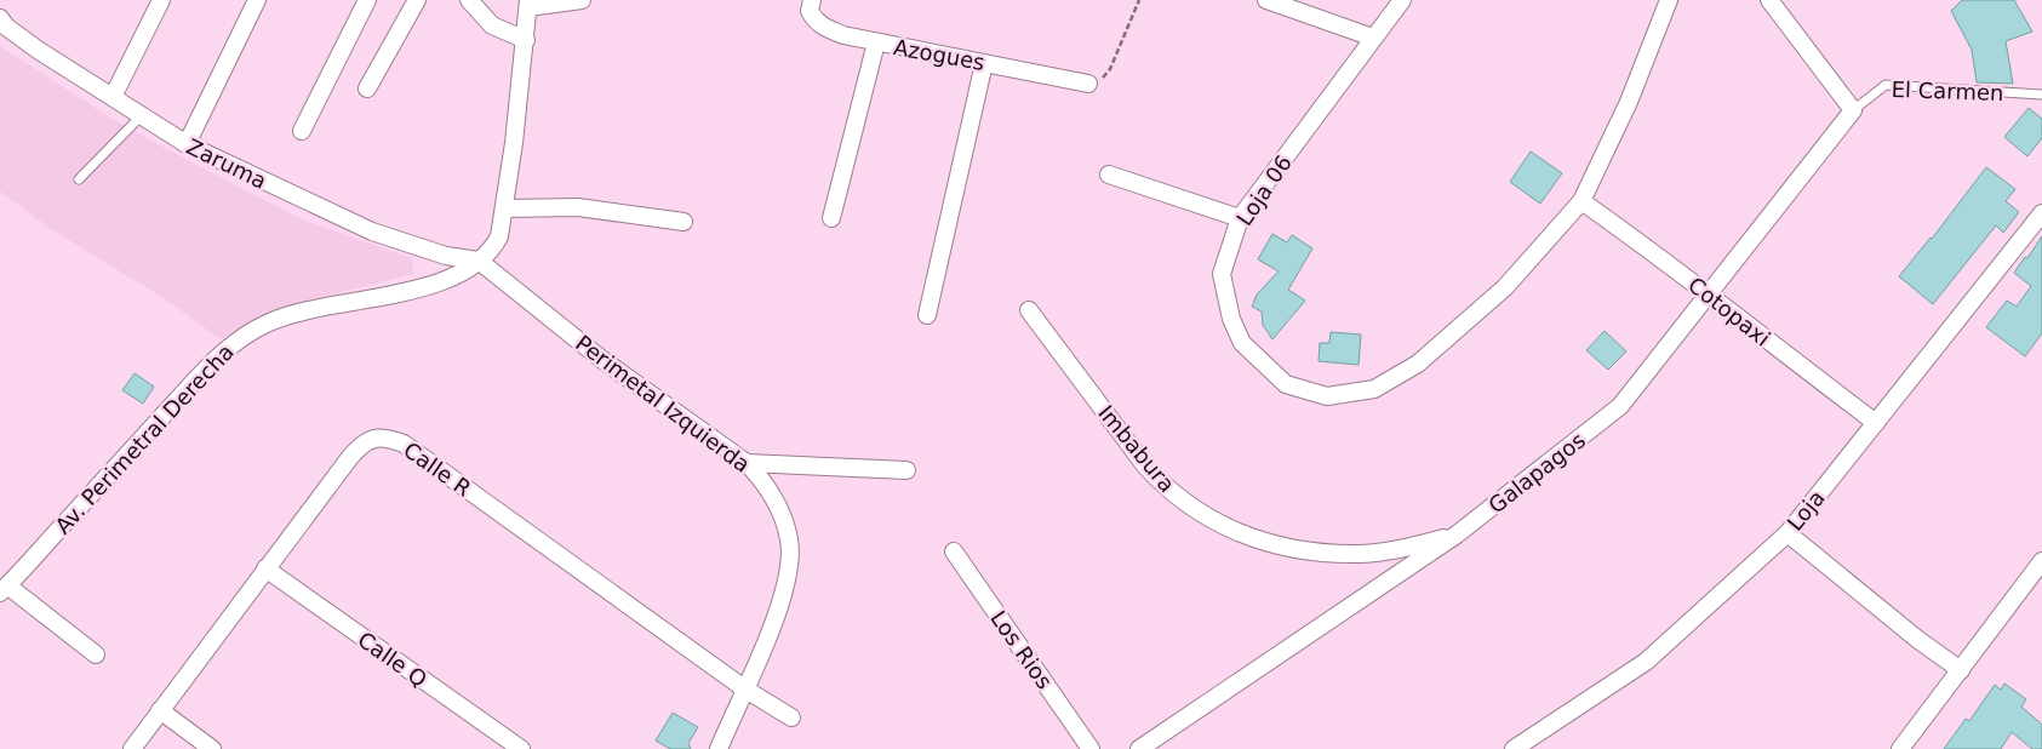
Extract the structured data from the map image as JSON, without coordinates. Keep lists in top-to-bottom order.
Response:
{
  "streets": {
    "street": [
      "Azogues",
      "Zaruma",
      "Loja 06",
      "Cotopaxi",
      "Perimetal Izquierda",
      "Av. Perimetral Derecha",
      "Imbabura",
      "Calle R",
      "Galapagos",
      "Loja",
      "Los Rios",
      "Calle Q"
    ],
    "lane": ["El Carmen"]
  },
  "crossings": [
    ["El Carmen", "Galapagos"],
    ["Zaruma", "Perimetal Izquierda"],
    ["Zaruma", "Av. Perimetral Derecha"],
    ["Loja 06", "Cotopaxi"],
    ["Cotopaxi", "Galapagos"],
    ["Cotopaxi", "Loja"],
    ["Perimetal Izquierda", "Av. Perimetral Derecha"],
    ["Perimetal Izquierda", "Calle R"],
    ["Imbabura", "Galapagos"],
    ["Calle R", "Calle Q"]
  ]
}
